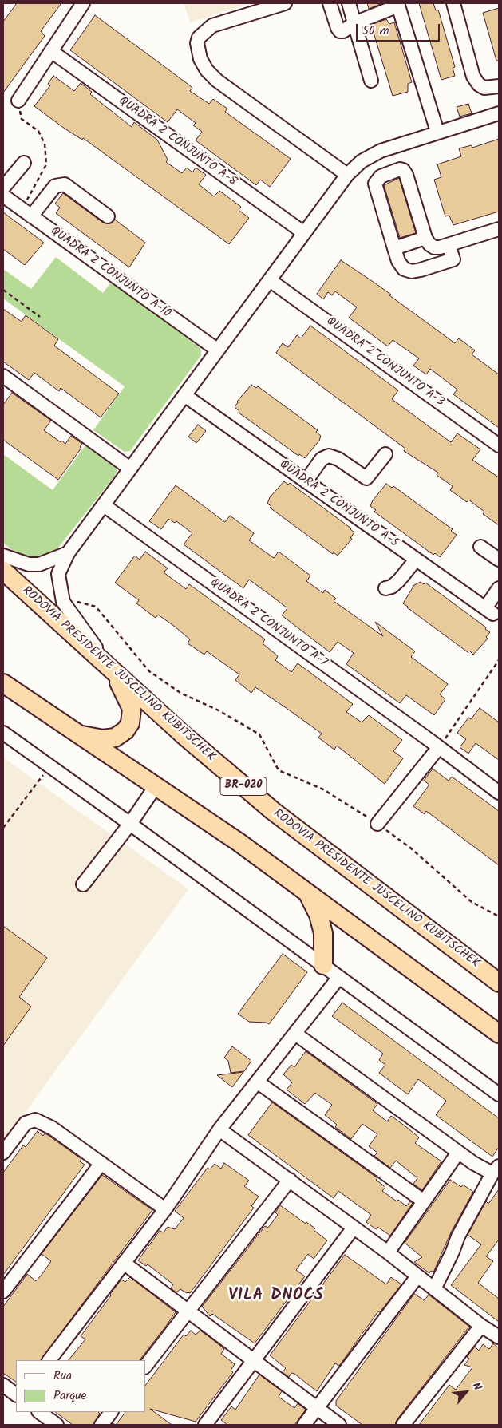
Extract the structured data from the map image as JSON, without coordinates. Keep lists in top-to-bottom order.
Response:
{
  "streets": {
    "highway": ["RODOVIA PRESIDENTE JUSCELINO KUBITSCHEK", "BR-020"],
    "street": [
      "QUADRA 2 CONJUNTO A-8",
      "QUADRA 2 CONJUNTO A-10",
      "QUADRA 2 CONJUNTO A-3",
      "QUADRA 2 CONJUNTO A-5",
      "QUADRA 2 CONJUNTO A-7"
    ]
  },
  "districts": ["VILA DNOCS"],
  "legend": ["Rua", "Parque"],
  "scale_bar": "50 m",
  "north": "top right"
}
